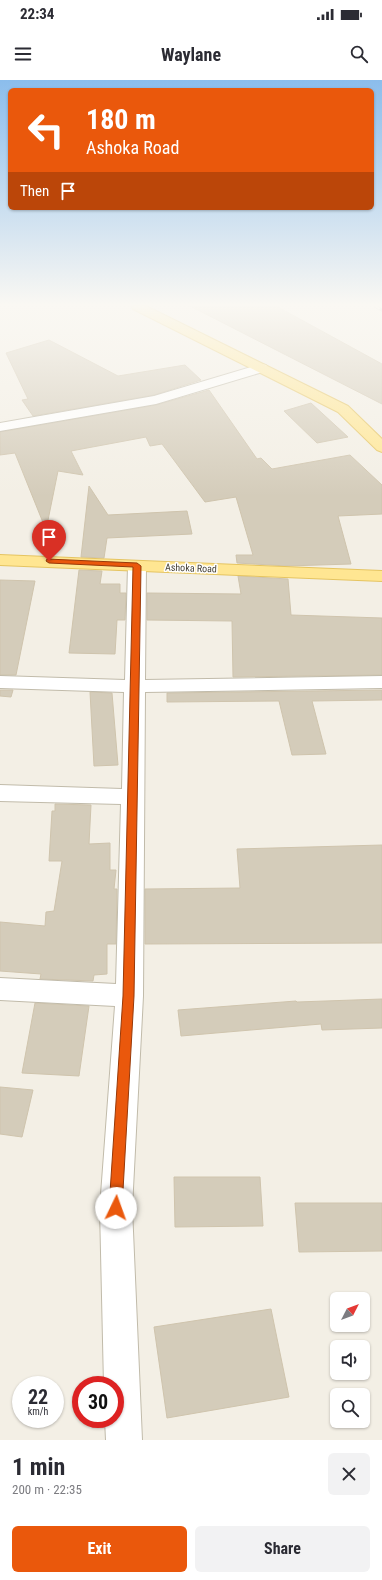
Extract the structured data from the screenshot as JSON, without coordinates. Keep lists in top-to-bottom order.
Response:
{
  "streets": {
    "main road": ["Ashoka Road"]
  },
  "north": "top right",
  "page": {
    "status": "22:34",
    "header": "Waylane",
    "turn": ["180 m", "Ashoka Road"],
    "then": "Then",
    "speed": "22 km/h",
    "limit": "30",
    "heading": ["1 min", "200 m · 22:35"],
    "buttons": ["Exit", "Share"]
  }
}
